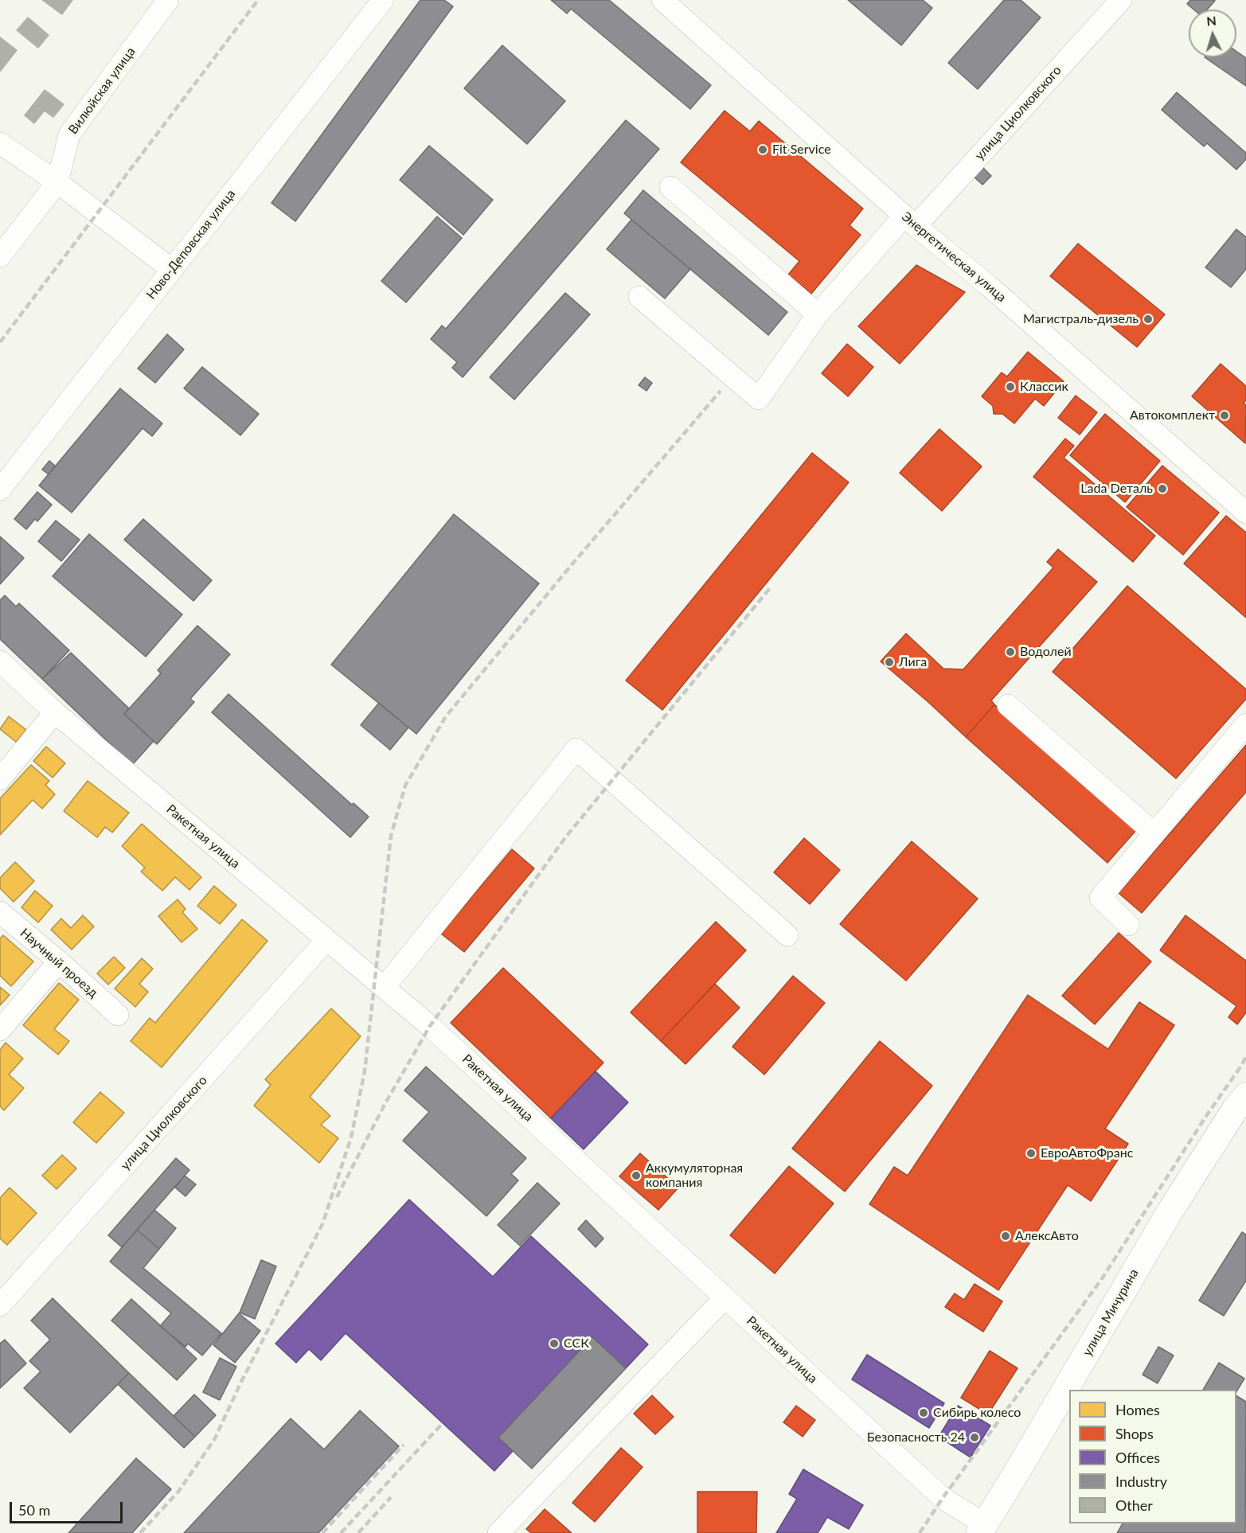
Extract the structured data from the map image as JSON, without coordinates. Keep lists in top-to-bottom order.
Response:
{
  "streets": {
    "main road": ["улица Мичурина"],
    "street": [
      "Вилюйская улица",
      "улица Циолковского",
      "Ново-Деповская улица",
      "Энергетическая улица",
      "Ракетная улица",
      "Научный проезд"
    ]
  },
  "crossings": [
    ["улица Циолковского", "Энергетическая улица"],
    ["улица Циолковского", "Ракетная улица"],
    ["Ракетная улица", "улица Мичурина"]
  ],
  "places": [
    "Fit Service",
    "Магистраль-дизель",
    "Классик",
    "Автокомплект",
    "Lada Dеталь",
    "Водолей",
    "Лига",
    "ЕвроАвтоФранс",
    "Аккумуляторная компания",
    "АлексАвто",
    "ССК",
    "Сибирь колесо",
    "Безопасность 24"
  ],
  "legend": [
    "Homes",
    "Shops",
    "Offices",
    "Industry",
    "Other"
  ],
  "scale_bar": "50 m",
  "north": "top"
}
